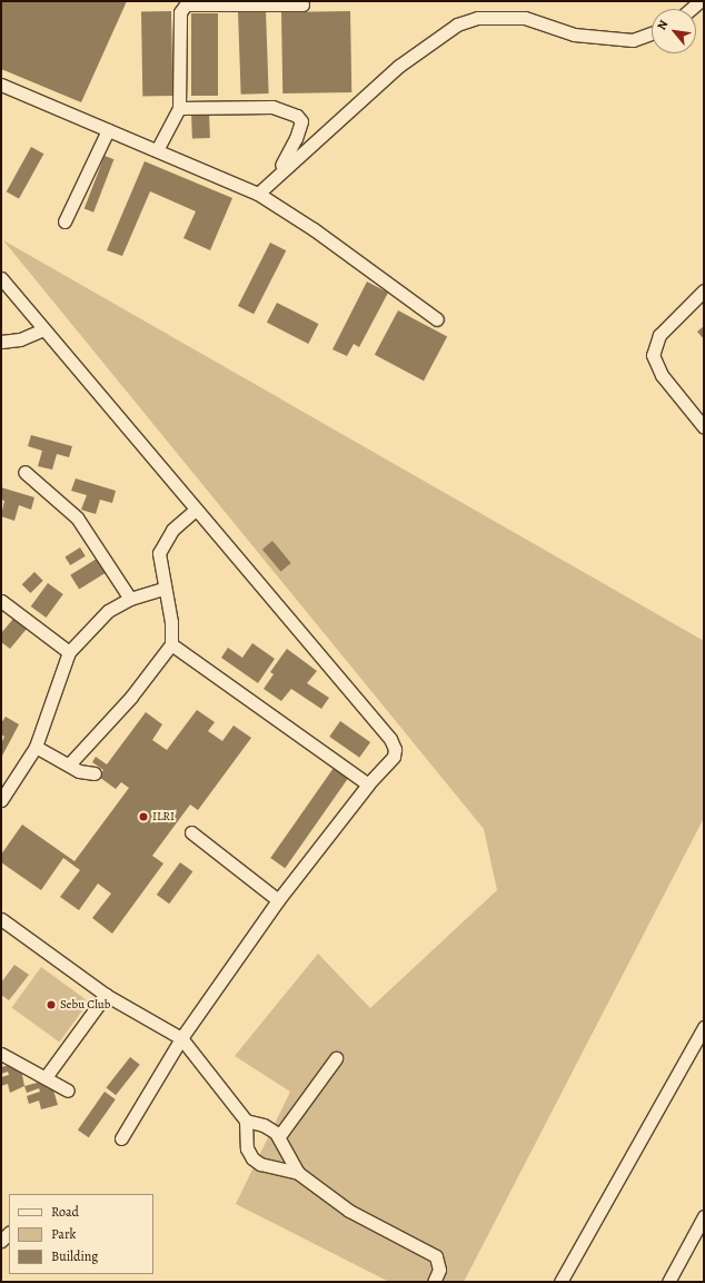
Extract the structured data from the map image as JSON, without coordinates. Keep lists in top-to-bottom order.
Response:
{
  "places": ["ILRI", "Sebu Club"],
  "legend": ["Road", "Park", "Building"],
  "north": "top left"
}
